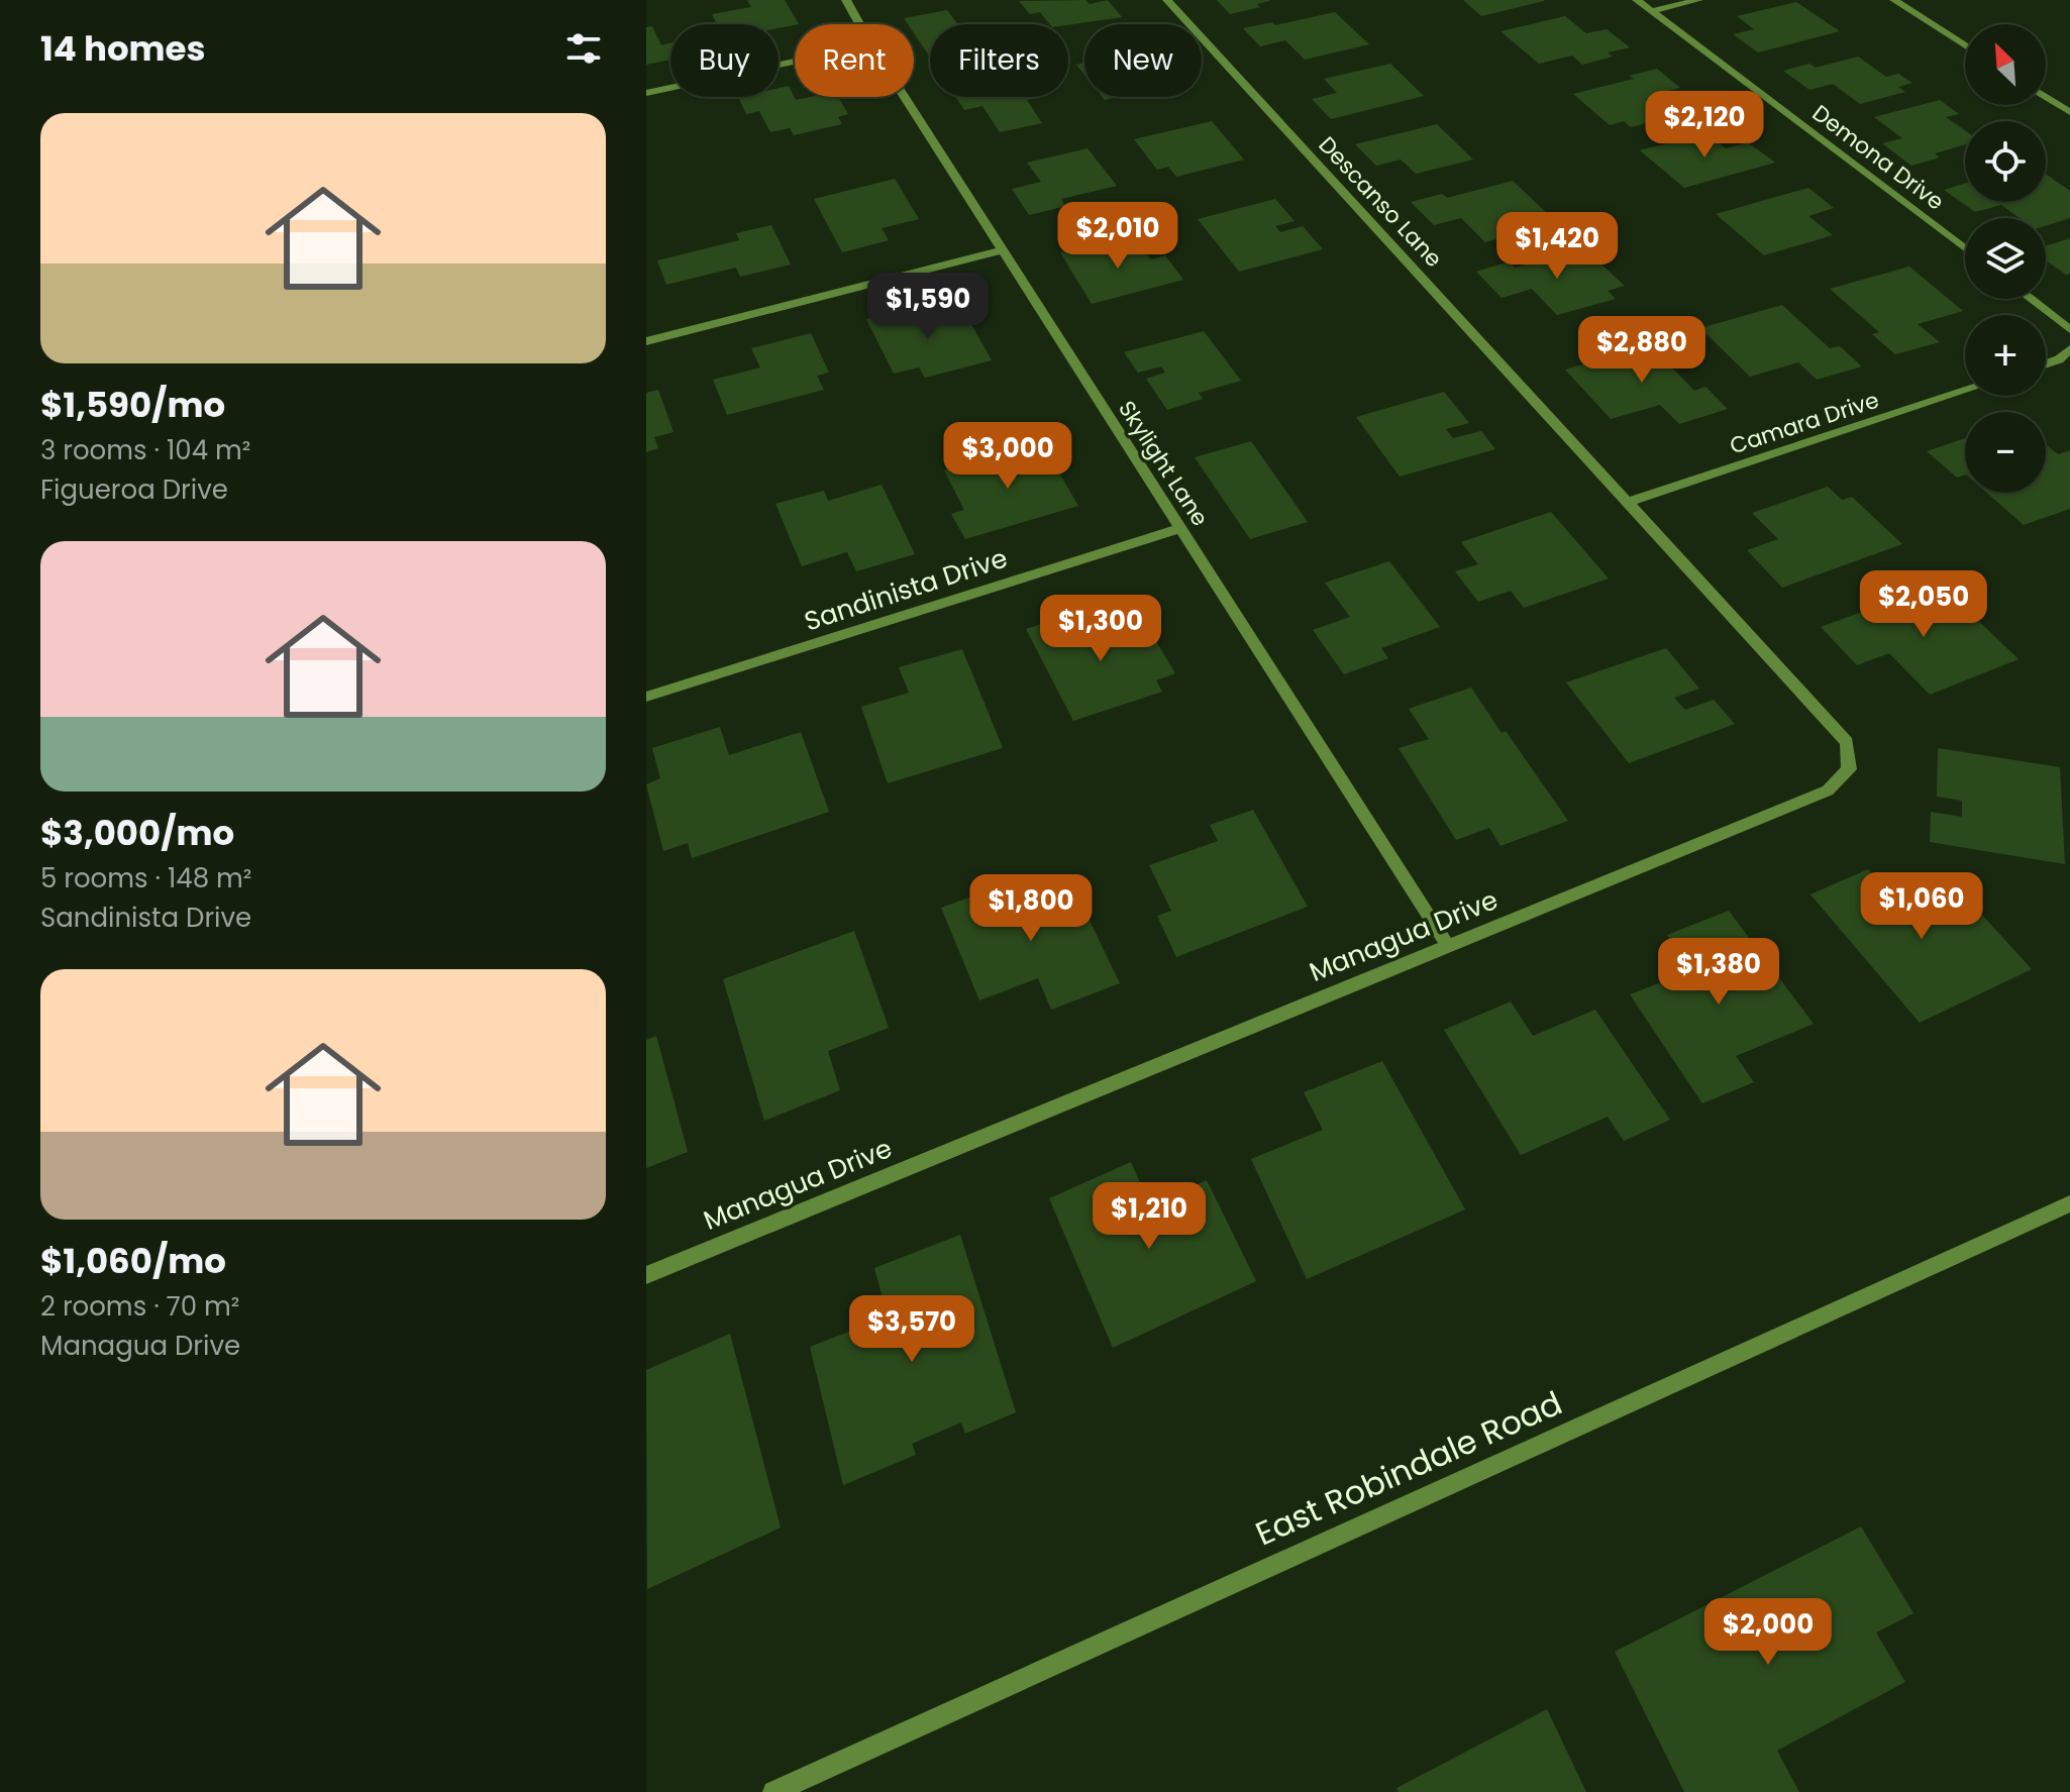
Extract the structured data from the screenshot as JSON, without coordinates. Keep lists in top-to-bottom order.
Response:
{
  "streets": {
    "street": [
      "Demona Drive",
      "Descanso Lane",
      "Camara Drive",
      "Skylight Lane",
      "Sandinista Drive",
      "Managua Drive",
      "East Robindale Road"
    ]
  },
  "crossings": [
    ["Descanso Lane", "Camara Drive"],
    ["Descanso Lane", "Managua Drive"],
    ["Camara Drive", "Managua Drive"],
    ["Skylight Lane", "Sandinista Drive"],
    ["Skylight Lane", "Managua Drive"]
  ],
  "north": "top left",
  "page": {
    "heading": "14 homes",
    "map_buttons": ["+", "−"],
    "chip": [
      "Buy",
      "Rent",
      "Filters",
      "New"
    ],
    "price": [
      "$2,120",
      "$2,010",
      "$1,420",
      "$1,590",
      "$2,880",
      "$3,000",
      "$2,050",
      "$1,300",
      "$1,060",
      "$1,800",
      "$1,380",
      "$1,210",
      "$3,570",
      "$2,000"
    ],
    "list": [
      {
        "name": "$1,590/mo",
        "note": "3 rooms · 104 m² · Figueroa Drive"
      },
      {
        "name": "$3,000/mo",
        "note": "5 rooms · 148 m² · Sandinista Drive"
      },
      {
        "name": "$1,060/mo",
        "note": "2 rooms · 70 m² · Managua Drive"
      }
    ]
  }
}
